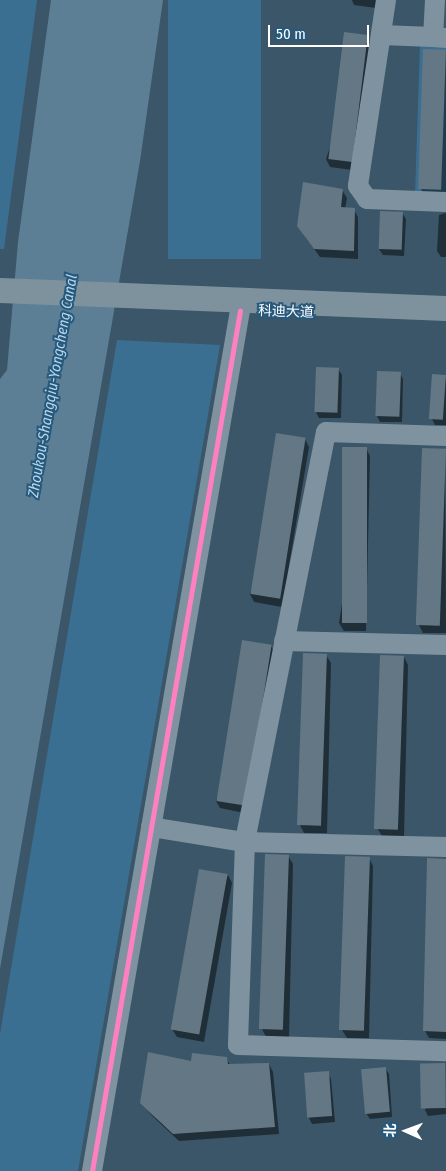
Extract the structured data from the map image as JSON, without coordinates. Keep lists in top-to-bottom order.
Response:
{
  "streets": {
    "main road": ["科迪大道"]
  },
  "water": ["Zhoukou-Shangqiu-Yongcheng Canal"],
  "scale_bar": "50 m",
  "north": "left"
}
